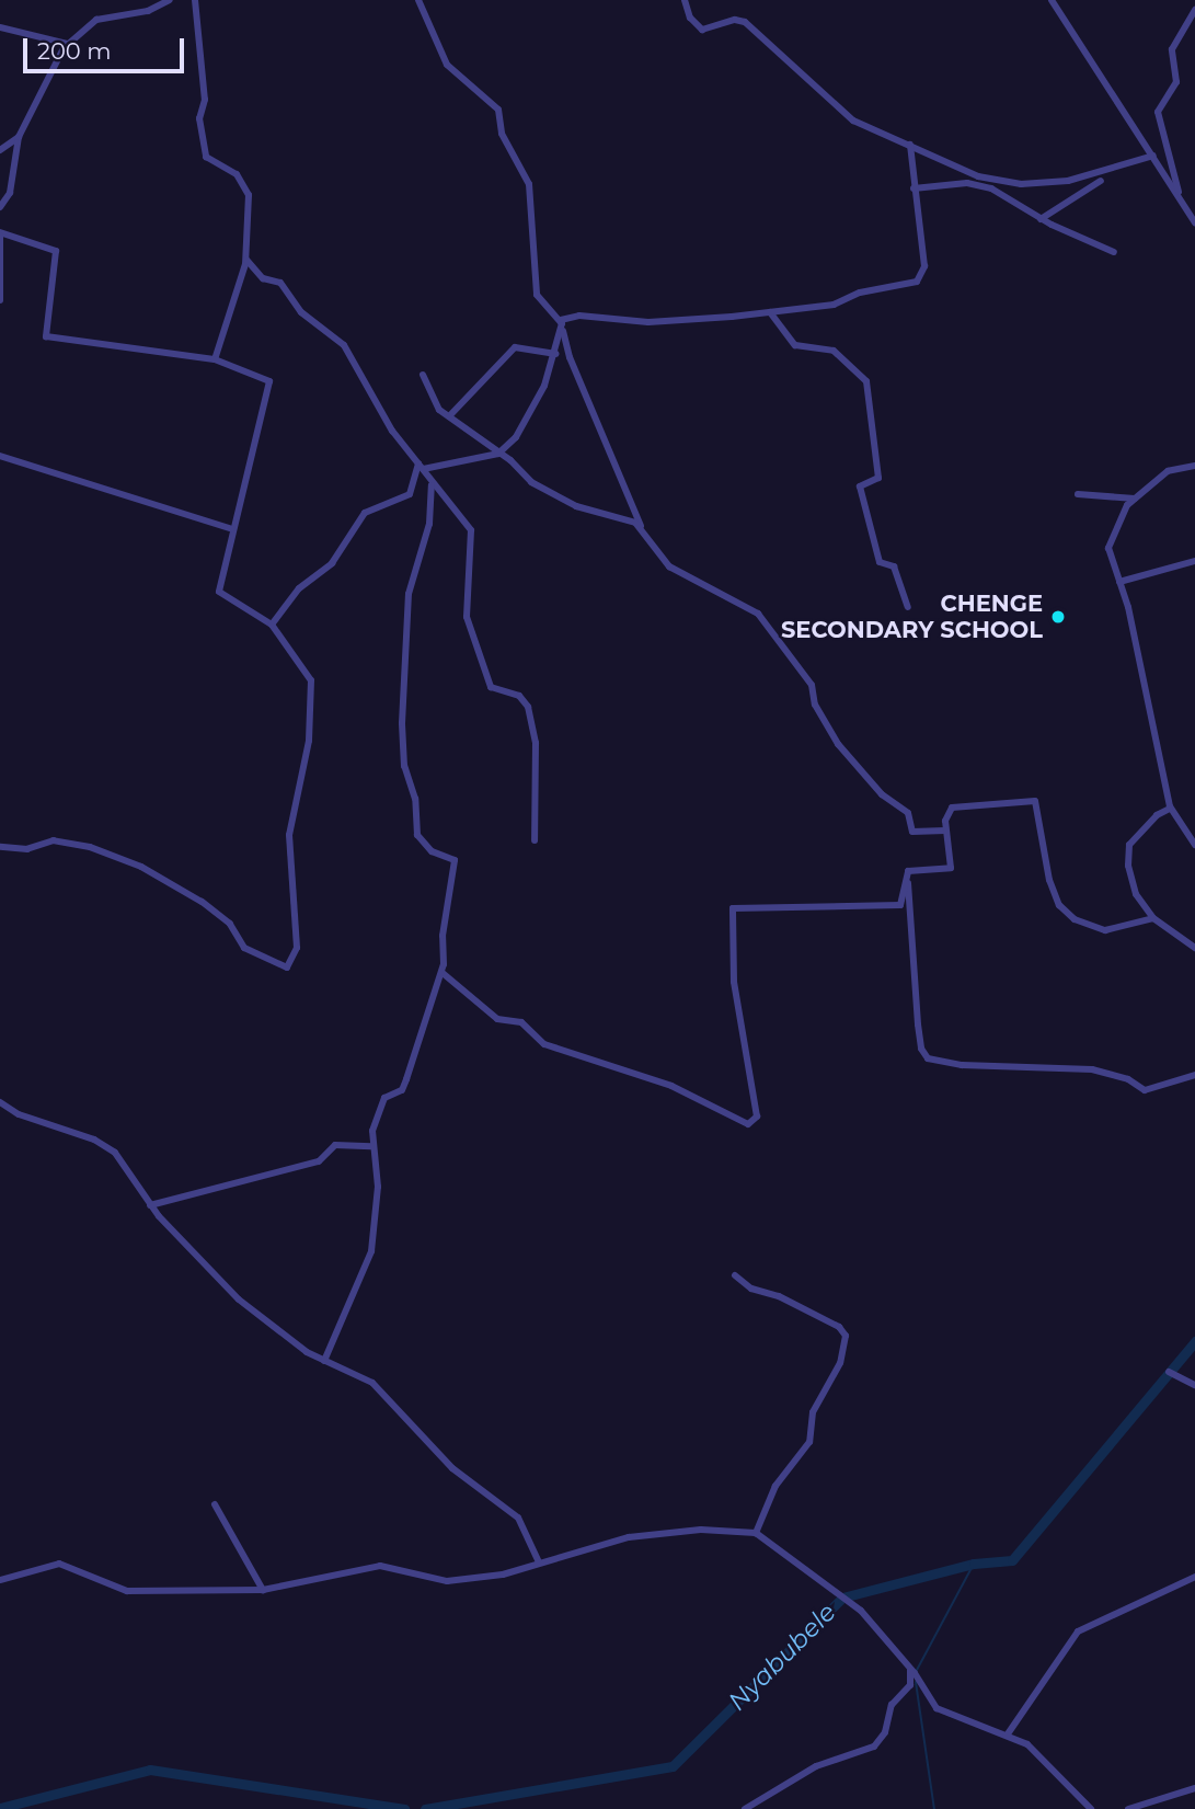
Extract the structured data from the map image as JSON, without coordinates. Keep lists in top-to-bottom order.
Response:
{
  "water": ["Nyabubele"],
  "places": ["CHENGE SECONDARY SCHOOL"],
  "scale_bar": "200 m"
}
